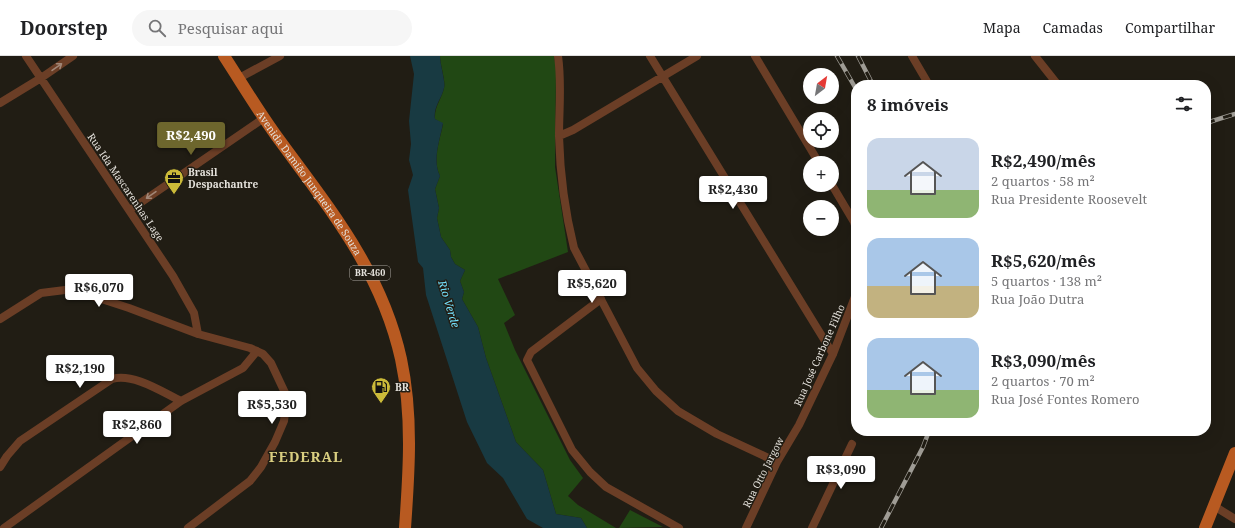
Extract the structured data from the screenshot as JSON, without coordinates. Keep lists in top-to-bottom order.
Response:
{
  "streets": {
    "main road": ["Avenida Damião Junqueira de Souza", "BR-460"],
    "street": ["Rua Ida Mascarenhas Lage", "Rua José Carbone Filho", "Rua Otto Jargow"]
  },
  "crossings": [
    ["Rua José Carbone Filho", "Rua Otto Jargow"]
  ],
  "districts": ["FEDERAL"],
  "water": ["Rio Verde"],
  "places": {
    "office": ["Brasil Despachantre"],
    "fuel station": ["BR"]
  },
  "north": "top right",
  "page": {
    "header": "Doorstep",
    "search": "Pesquisar aqui",
    "nav": ["Mapa", "Camadas", "Compartilhar"],
    "map_buttons": ["+", "−"],
    "heading": "8 imóveis",
    "price": [
      "R$2,490",
      "R$2,430",
      "R$5,620",
      "R$6,070",
      "R$2,190",
      "R$5,530",
      "R$2,860",
      "R$3,090"
    ],
    "list": [
      {
        "name": "R$2,490/mês",
        "note": "2 quartos · 58 m² · Rua Presidente Roosevelt"
      },
      {
        "name": "R$5,620/mês",
        "note": "5 quartos · 138 m² · Rua João Dutra"
      },
      {
        "name": "R$3,090/mês",
        "note": "2 quartos · 70 m² · Rua José Fontes Romero"
      }
    ]
  }
}
